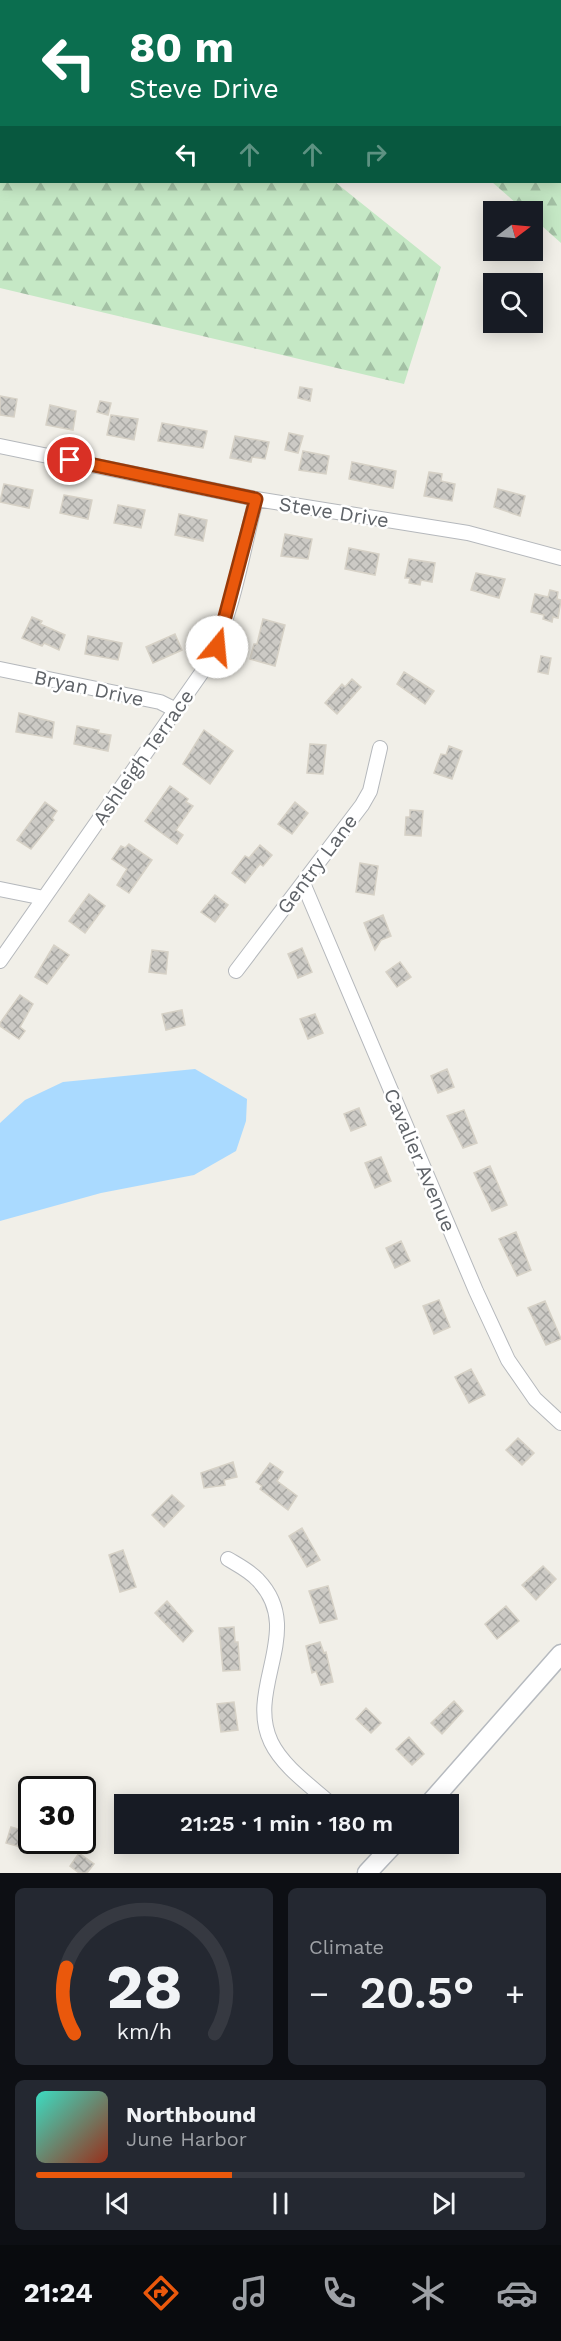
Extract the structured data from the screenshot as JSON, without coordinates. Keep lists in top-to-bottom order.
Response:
{
  "streets": {
    "street": [
      "Steve Drive",
      "Bryan Drive",
      "Ashleigh Terrace",
      "Gentry Lane",
      "Cavalier Avenue"
    ]
  },
  "crossings": [
    ["Steve Drive", "Ashleigh Terrace"],
    ["Bryan Drive", "Ashleigh Terrace"],
    ["Gentry Lane", "Cavalier Avenue"]
  ],
  "north": "right",
  "page": {
    "turn": ["80 m", "Steve Drive"],
    "limit": "30",
    "trip": "21:25 · 1 min · 180 m",
    "tile": "Climate",
    "heat": ["−", "20.5°", "+"],
    "song": ["Northbound", "June Harbor"],
    "tabs": "21:24",
    "gauge": ["28", "km/h"]
  }
}
